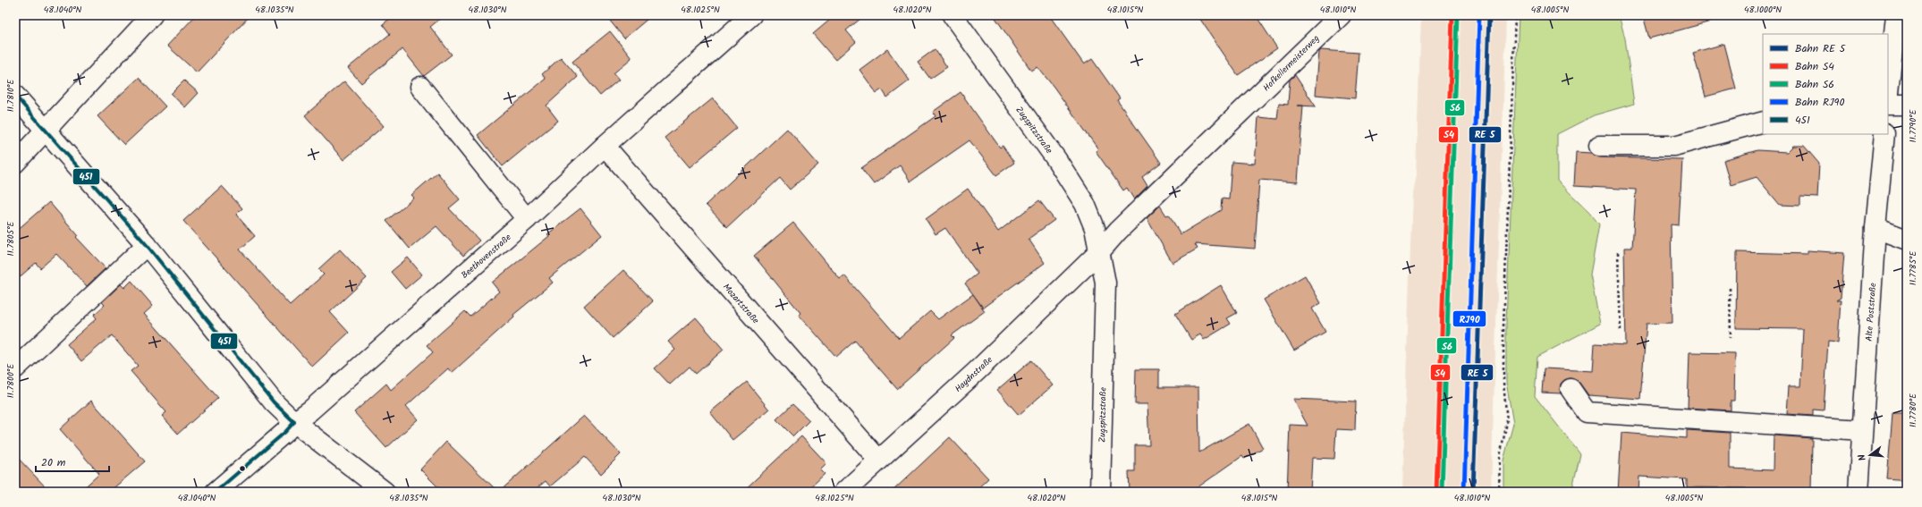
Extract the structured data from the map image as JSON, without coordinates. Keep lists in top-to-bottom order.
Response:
{
  "streets": {
    "street": [
      "Hofkellermeisterweg",
      "Zugspitzstraße",
      "Beethovenstraße",
      "Mozartstraße",
      "Alte Poststraße",
      "Haydnstraße"
    ]
  },
  "crossings": [
    ["Hofkellermeisterweg", "Zugspitzstraße"],
    ["Hofkellermeisterweg", "Haydnstraße"],
    ["Zugspitzstraße", "Haydnstraße"],
    ["Beethovenstraße", "Mozartstraße"],
    ["Mozartstraße", "Haydnstraße"]
  ],
  "lines": [
    "rail line S4",
    "rail line S6",
    "rail line RJ90",
    "transit line 451"
  ],
  "legend": [
    "Bahn RE 5",
    "Bahn S4",
    "Bahn S6",
    "Bahn RJ90",
    "451"
  ],
  "scale_bar": "20 m",
  "north": "left",
  "coordinates": [
    "48.1040°N",
    "48.1035°N",
    "48.1030°N",
    "48.1025°N",
    "48.1020°N",
    "48.1015°N",
    "48.1010°N",
    "48.1005°N",
    "48.1000°N",
    "11.7810°E",
    "11.7790°E",
    "11.7805°E",
    "11.7785°E",
    "11.7800°E",
    "11.7780°E"
  ]
}
